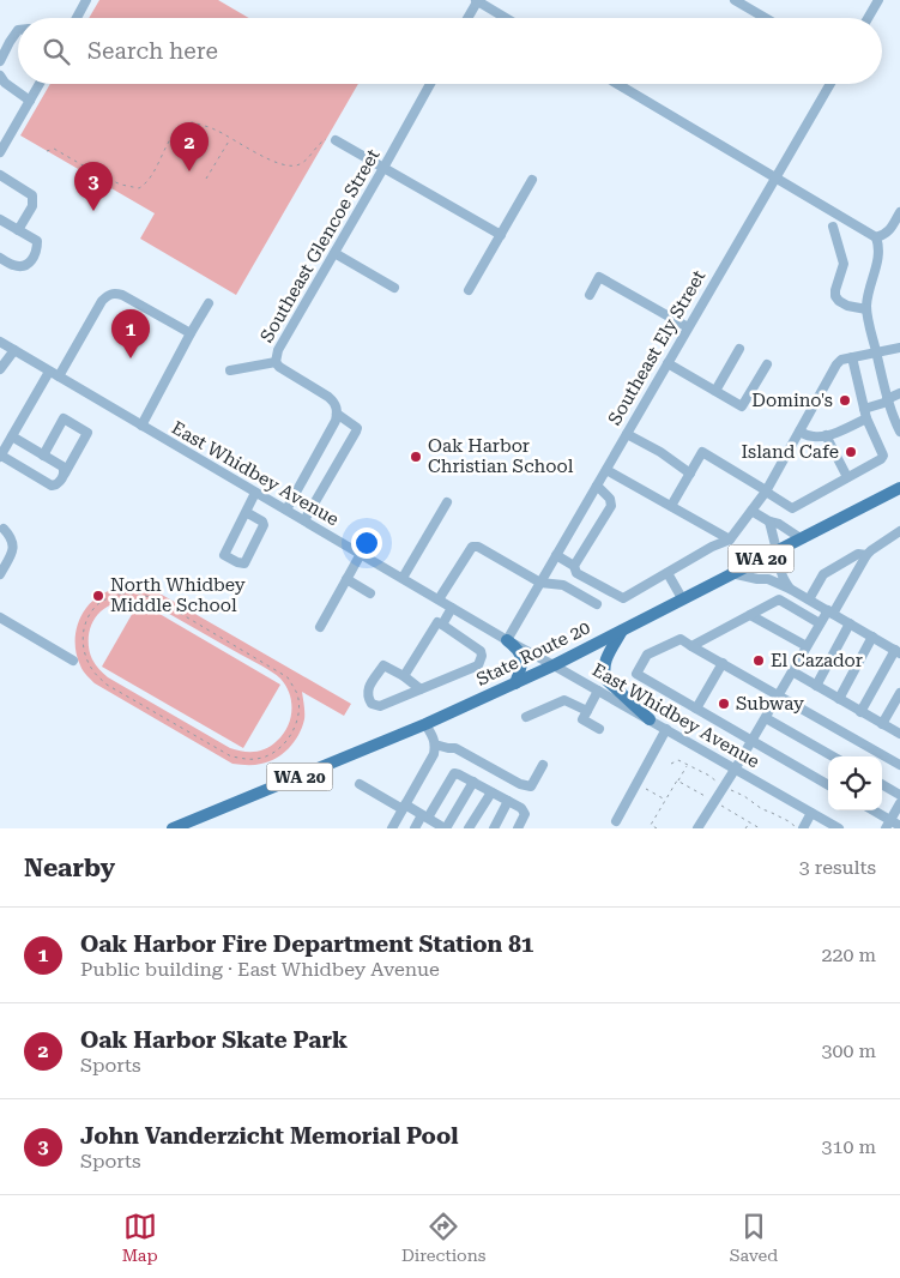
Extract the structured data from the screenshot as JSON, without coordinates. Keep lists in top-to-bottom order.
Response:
{
  "streets": {
    "main road": ["WA 20", "State Route 20"],
    "street": ["Southeast Glencoe Street", "Southeast Ely Street", "East Whidbey Avenue"]
  },
  "crossings": [
    ["Southeast Glencoe Street", "East Whidbey Avenue"],
    ["Southeast Ely Street", "East Whidbey Avenue"],
    ["East Whidbey Avenue", "State Route 20"]
  ],
  "places": [
    "Domino's",
    "Island Cafe",
    "Oak Harbor Christian School",
    "North Whidbey Middle School",
    "El Cazador",
    "Subway"
  ],
  "page": {
    "search": "Search here",
    "pins": ["2", "3", "1"],
    "heading": ["Nearby", "3 results"],
    "list": [
      {
        "mark": "1",
        "name": "Oak Harbor Fire Department Station 81",
        "note": "Public building · East Whidbey Avenue",
        "value": "220 m"
      },
      {
        "mark": "2",
        "name": "Oak Harbor Skate Park",
        "note": "Sports",
        "value": "300 m"
      },
      {
        "mark": "3",
        "name": "John Vanderzicht Memorial Pool",
        "note": "Sports",
        "value": "310 m"
      }
    ],
    "nav": ["Map", "Directions", "Saved"]
  }
}
